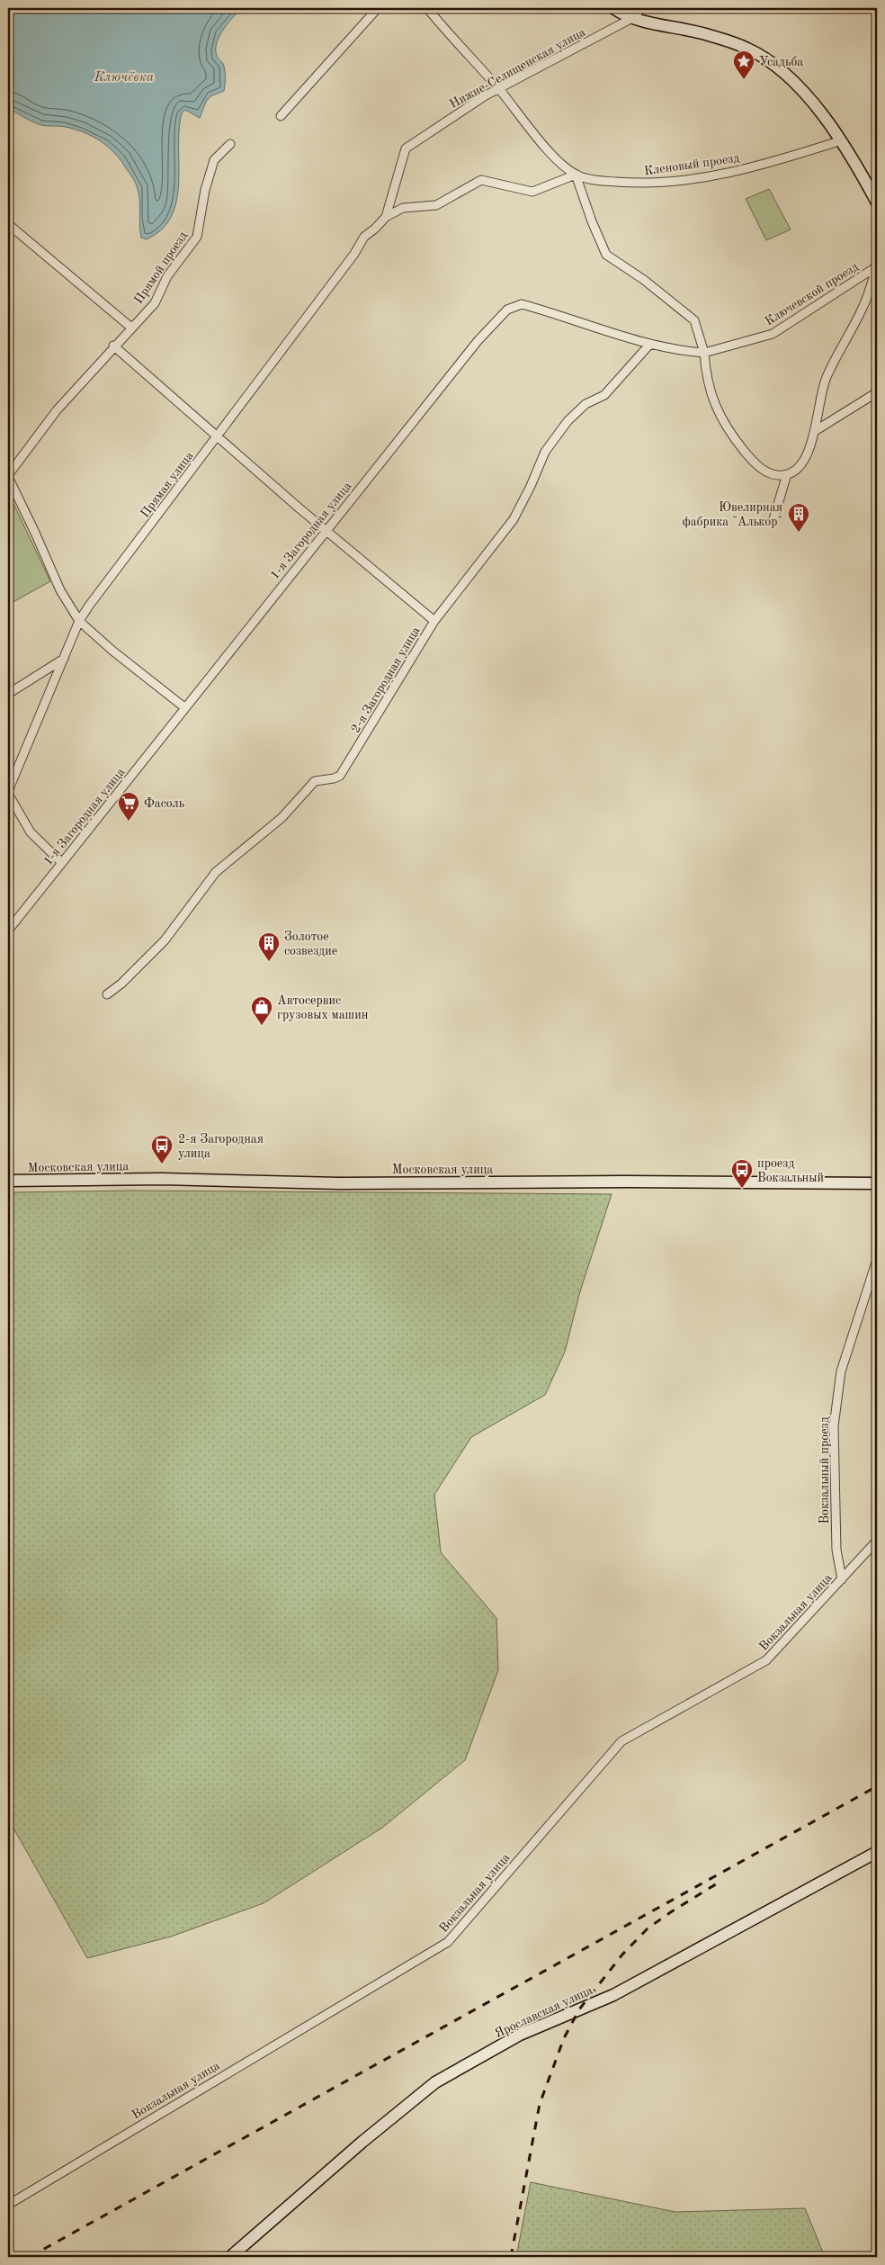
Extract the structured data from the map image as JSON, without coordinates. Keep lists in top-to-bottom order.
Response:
{
  "streets": {
    "main road": ["Московская улица", "Ярославская улица"],
    "street": [
      "Нижне-Селищенская улица",
      "Кленовый проезд",
      "Прямой проезд",
      "Ключевской проезд",
      "Прямая улица",
      "1-я Загородная улица",
      "2-я Загородная улица",
      "Вокзальный проезд",
      "Вокзальная улица"
    ]
  },
  "crossings": [
    ["Нижне-Селищенская улица", "Кленовый проезд"],
    ["Нижне-Селищенская улица", "Прямая улица"],
    ["Ключевской проезд", "1-я Загородная улица"],
    ["1-я Загородная улица", "2-я Загородная улица"],
    ["Вокзальный проезд", "Вокзальная улица"]
  ],
  "water": ["Ключёвка"],
  "places": {
    "place": ["Усадьба"],
    "building": ["Ювелирная фабрика \"Алькор\"", "Золотое созвездие"],
    "supermarket": ["Фасоль"],
    "shop": ["Автосервис грузовых машин"],
    "bus stop": ["2-я Загородная улица", "проезд Вокзальный"]
  }
}
